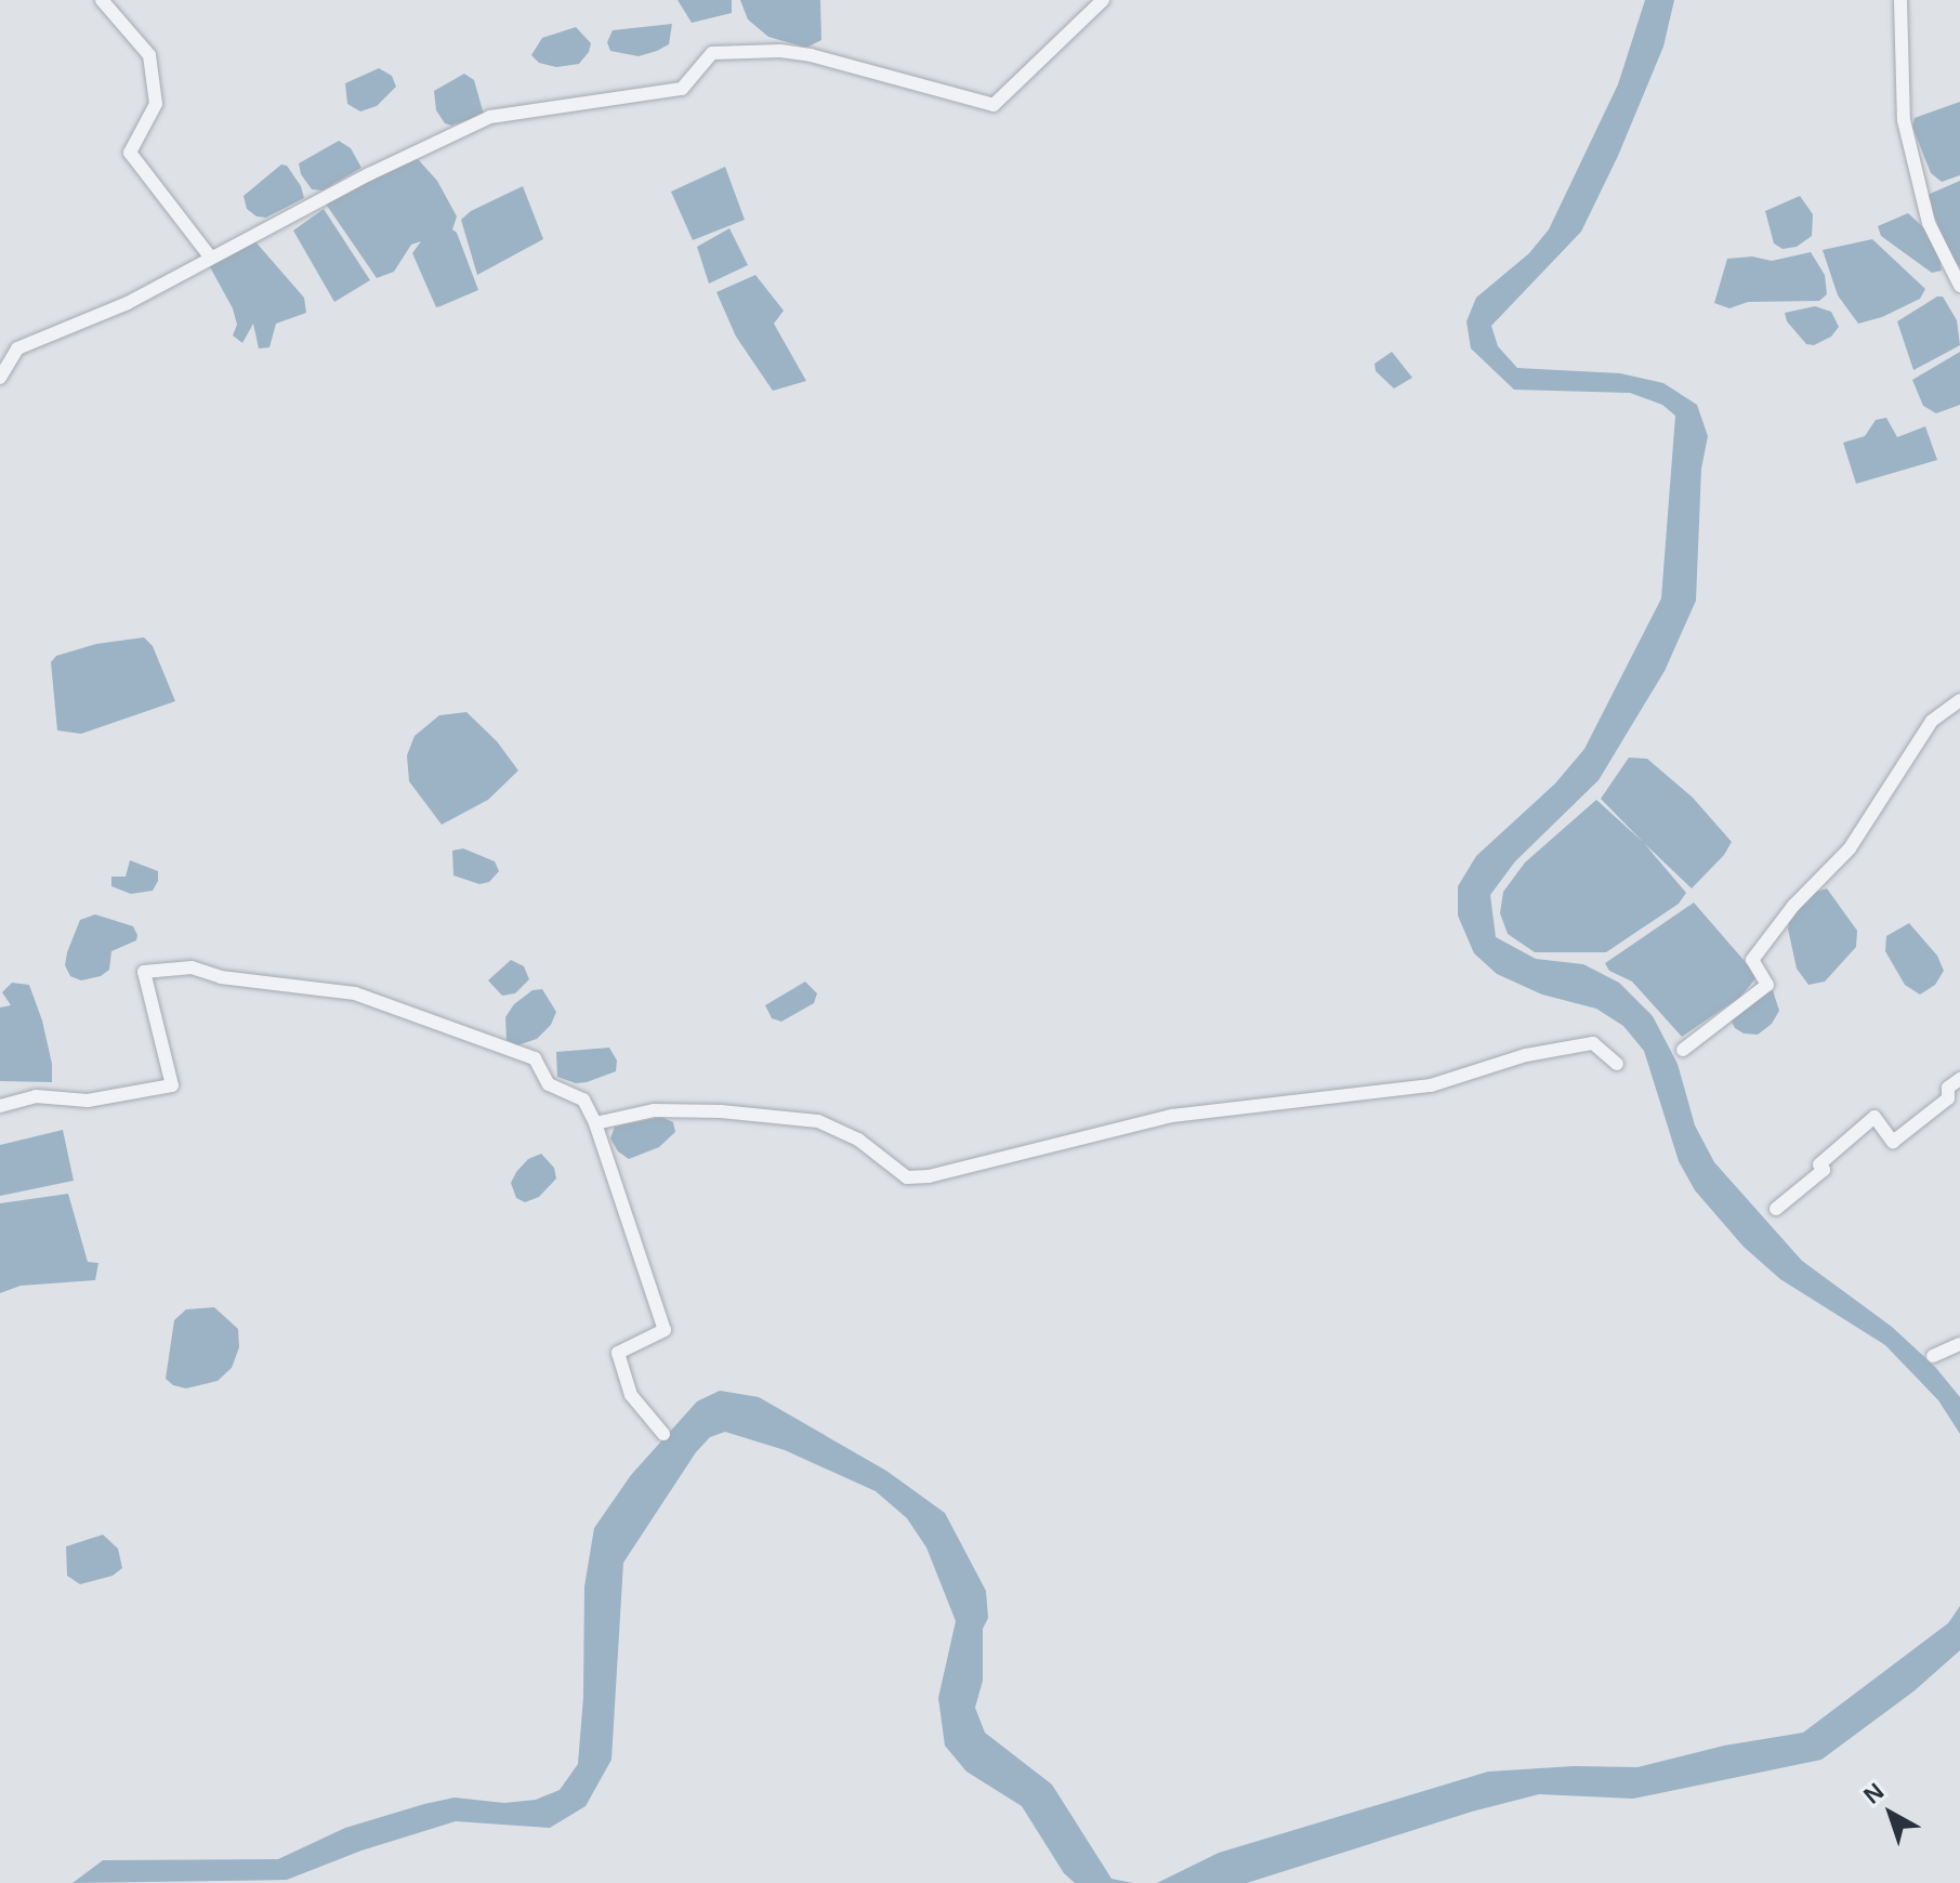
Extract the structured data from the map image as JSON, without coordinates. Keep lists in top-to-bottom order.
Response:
{
  "north": "top left"
}
